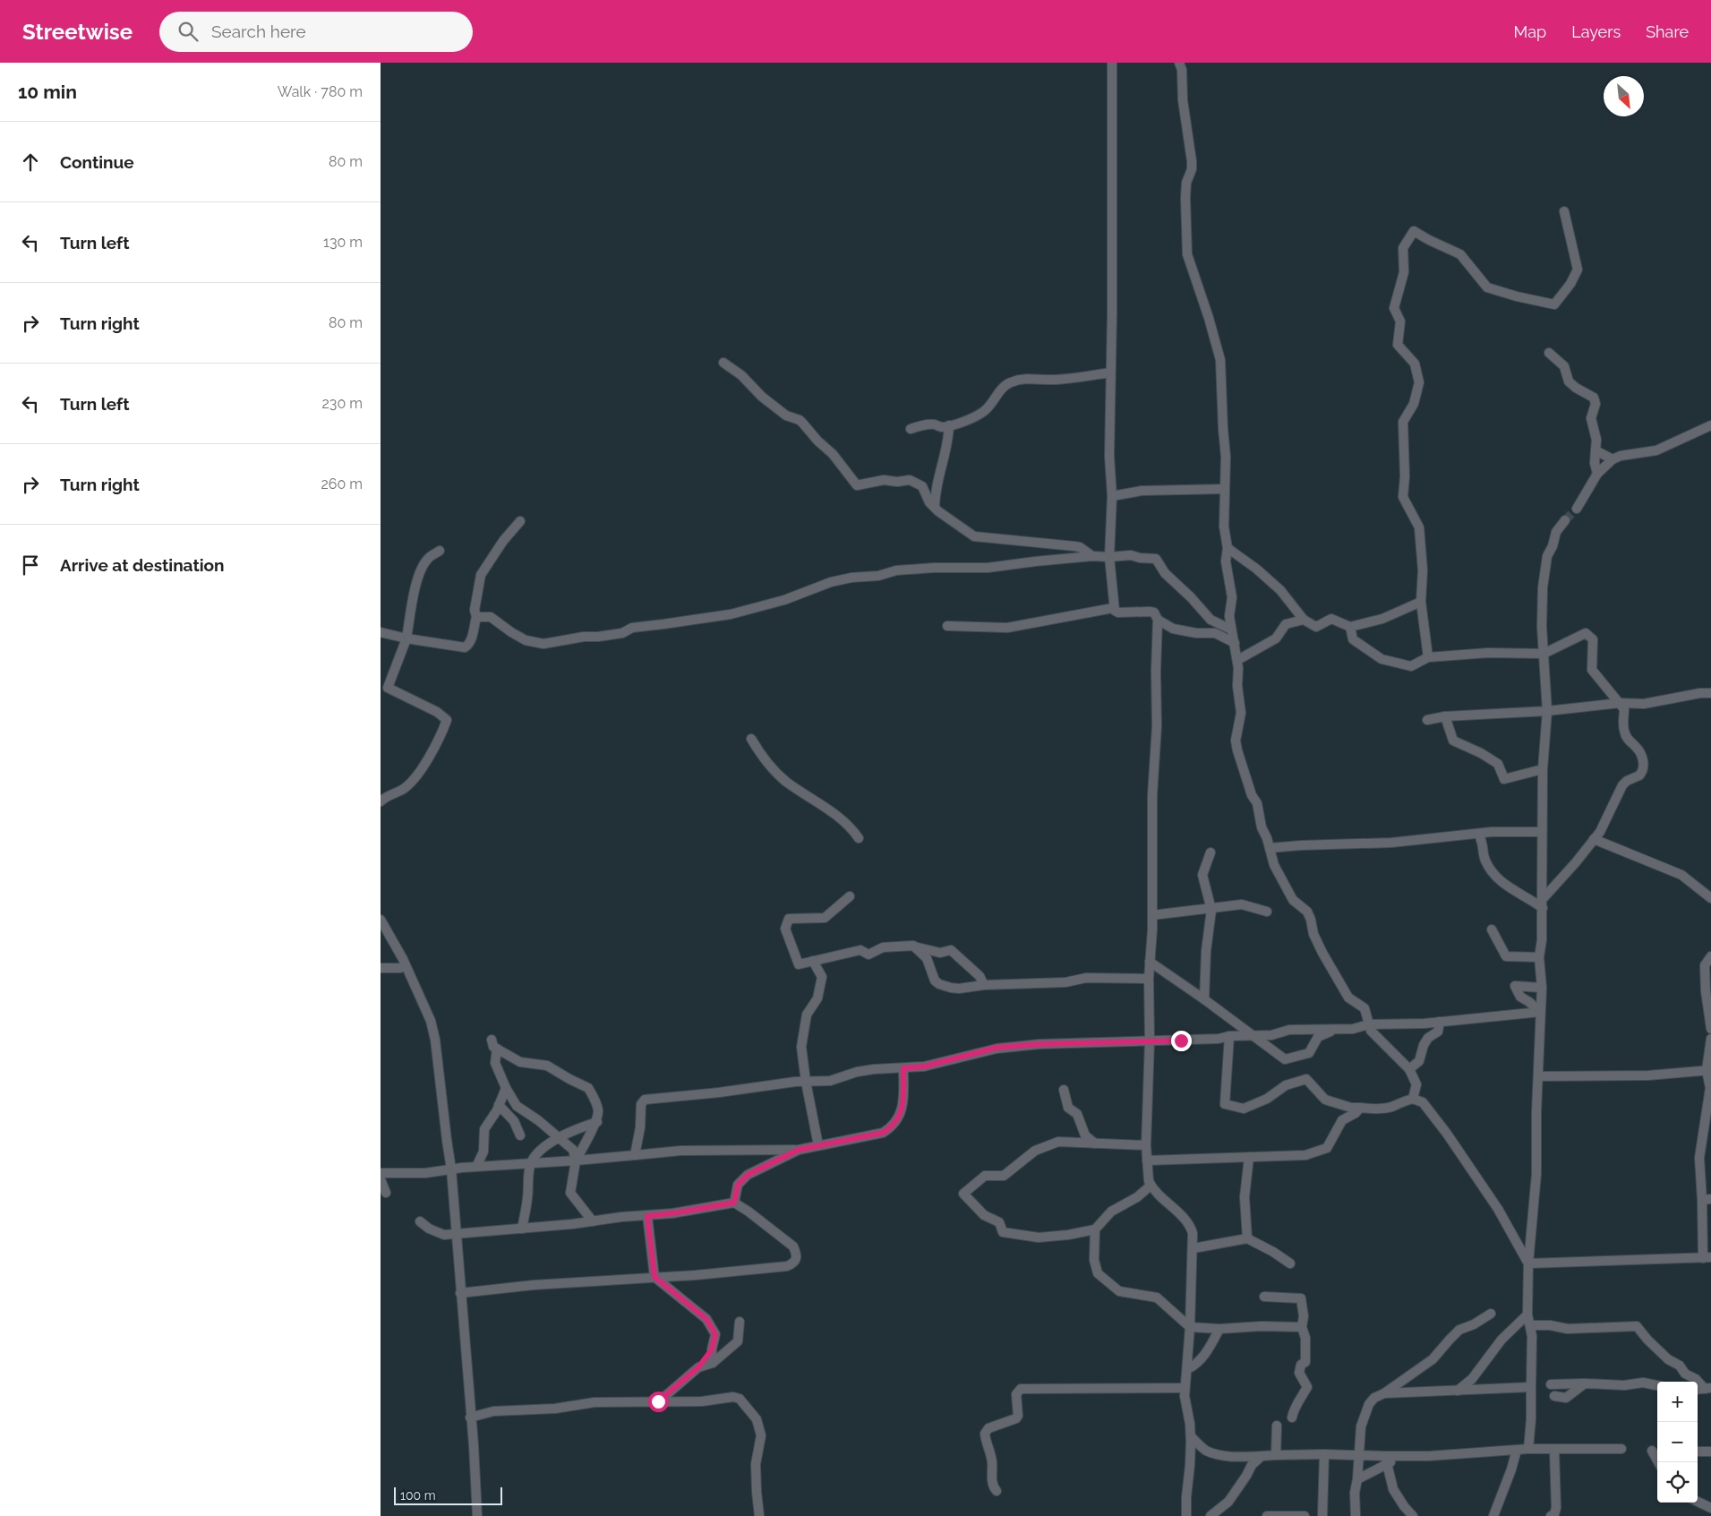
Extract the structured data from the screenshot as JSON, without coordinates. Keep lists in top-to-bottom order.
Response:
{
  "scale_bar": "100 m",
  "north": "bottom right",
  "page": {
    "header": "Streetwise",
    "search": "Search here",
    "nav": ["Map", "Layers", "Share"],
    "heading": ["10 min", "Walk · 780 m"],
    "list": [
      ["Continue", "80 m"],
      ["Turn left", "130 m"],
      ["Turn right", "80 m"],
      ["Turn left", "230 m"],
      ["Turn right", "260 m"],
      "Arrive at destination"
    ],
    "map_buttons": ["+", "−"],
    "scale": "100 m"
  }
}
